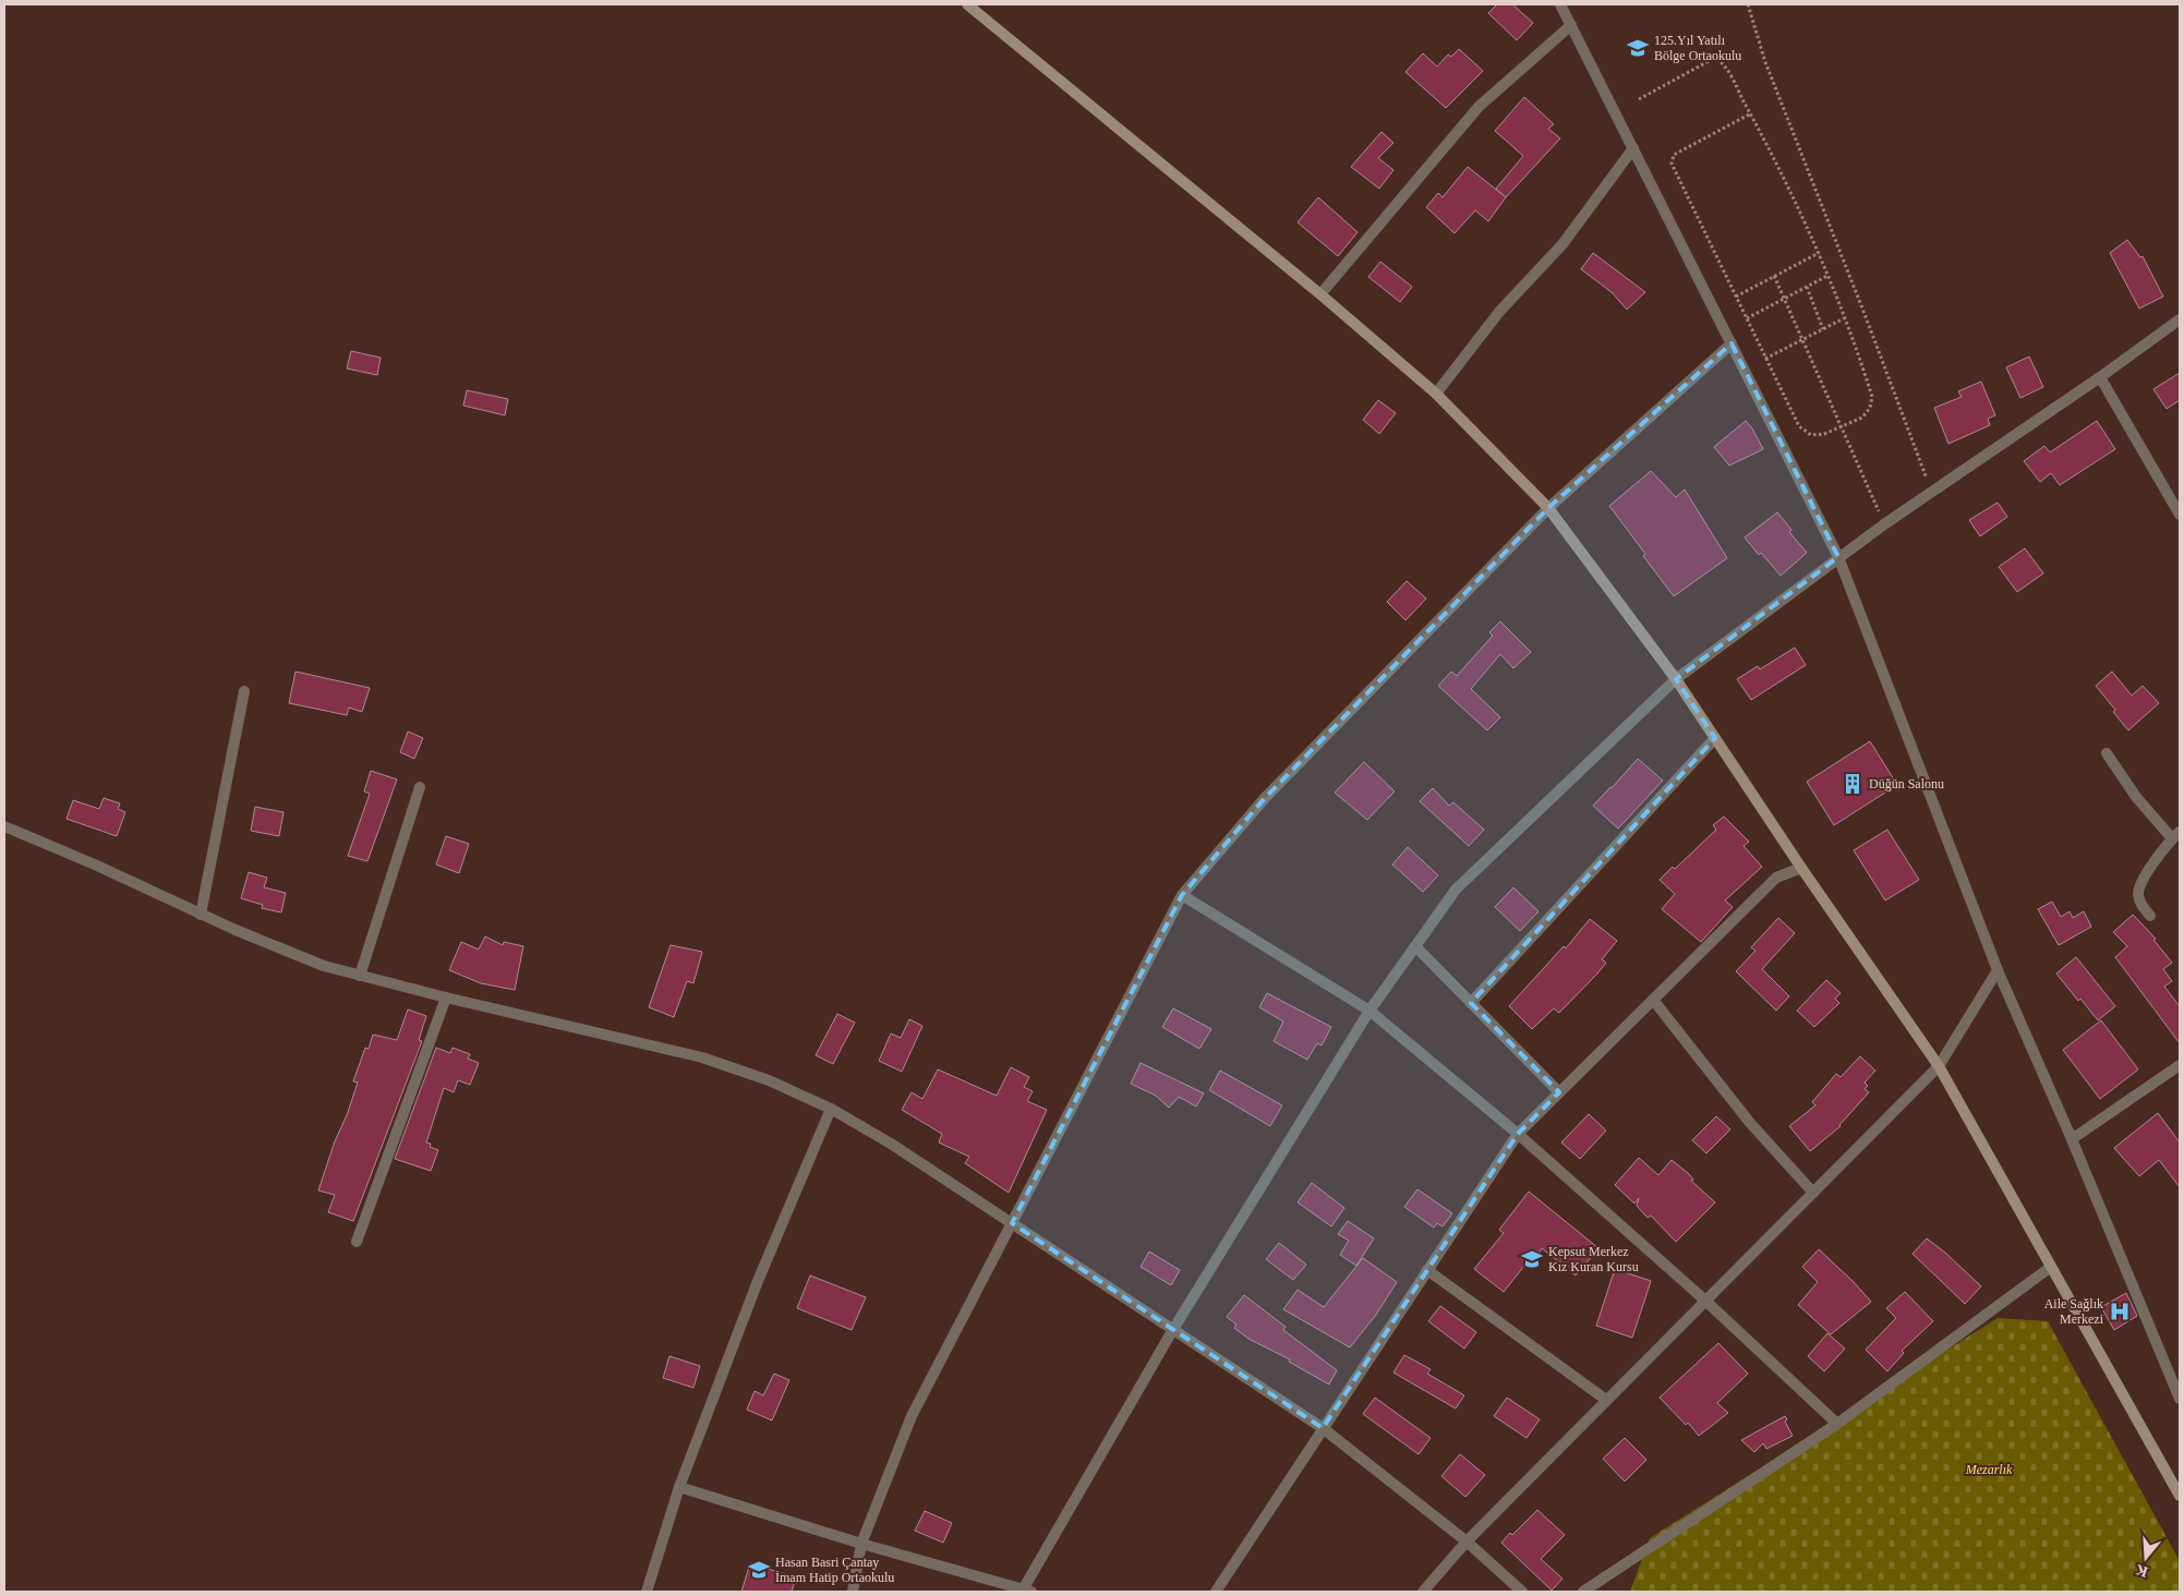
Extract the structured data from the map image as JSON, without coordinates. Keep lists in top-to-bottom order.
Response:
{
  "parks": ["Mezarlık"],
  "places": {
    "school or university": ["125.Yıl Yatılı Bölge Ortaokulu", "Kepsut Merkez Kız Kuran Kursu", "Hasan Basri Çantay İmam Hatip Ortaokulu"],
    "building": ["Düğün Salonu"],
    "hospital": ["Aile Sağlık Merkezi"]
  },
  "north": "bottom"
}
